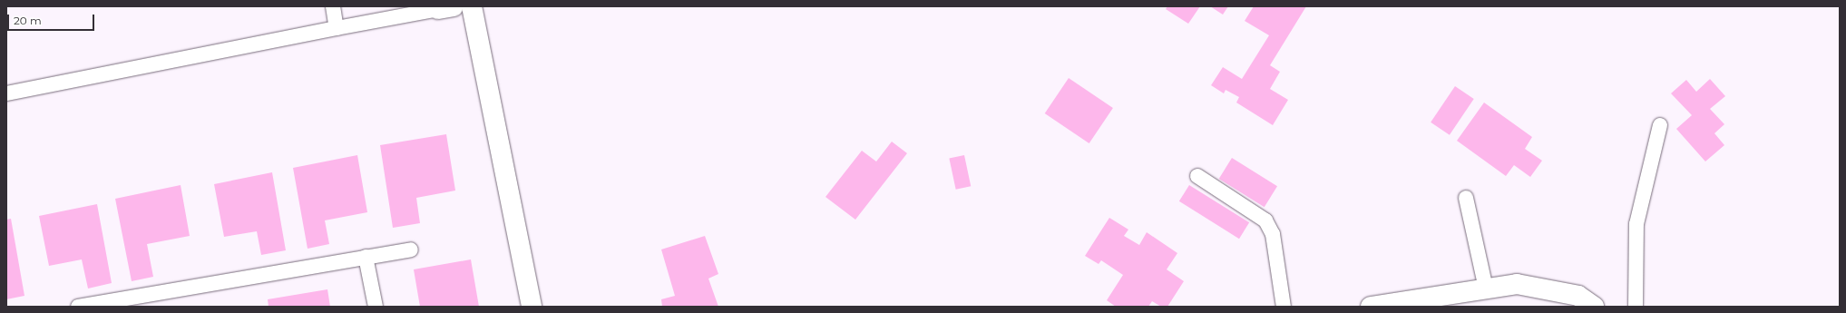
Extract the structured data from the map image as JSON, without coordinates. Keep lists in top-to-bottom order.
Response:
{
  "scale_bar": "20 m"
}
